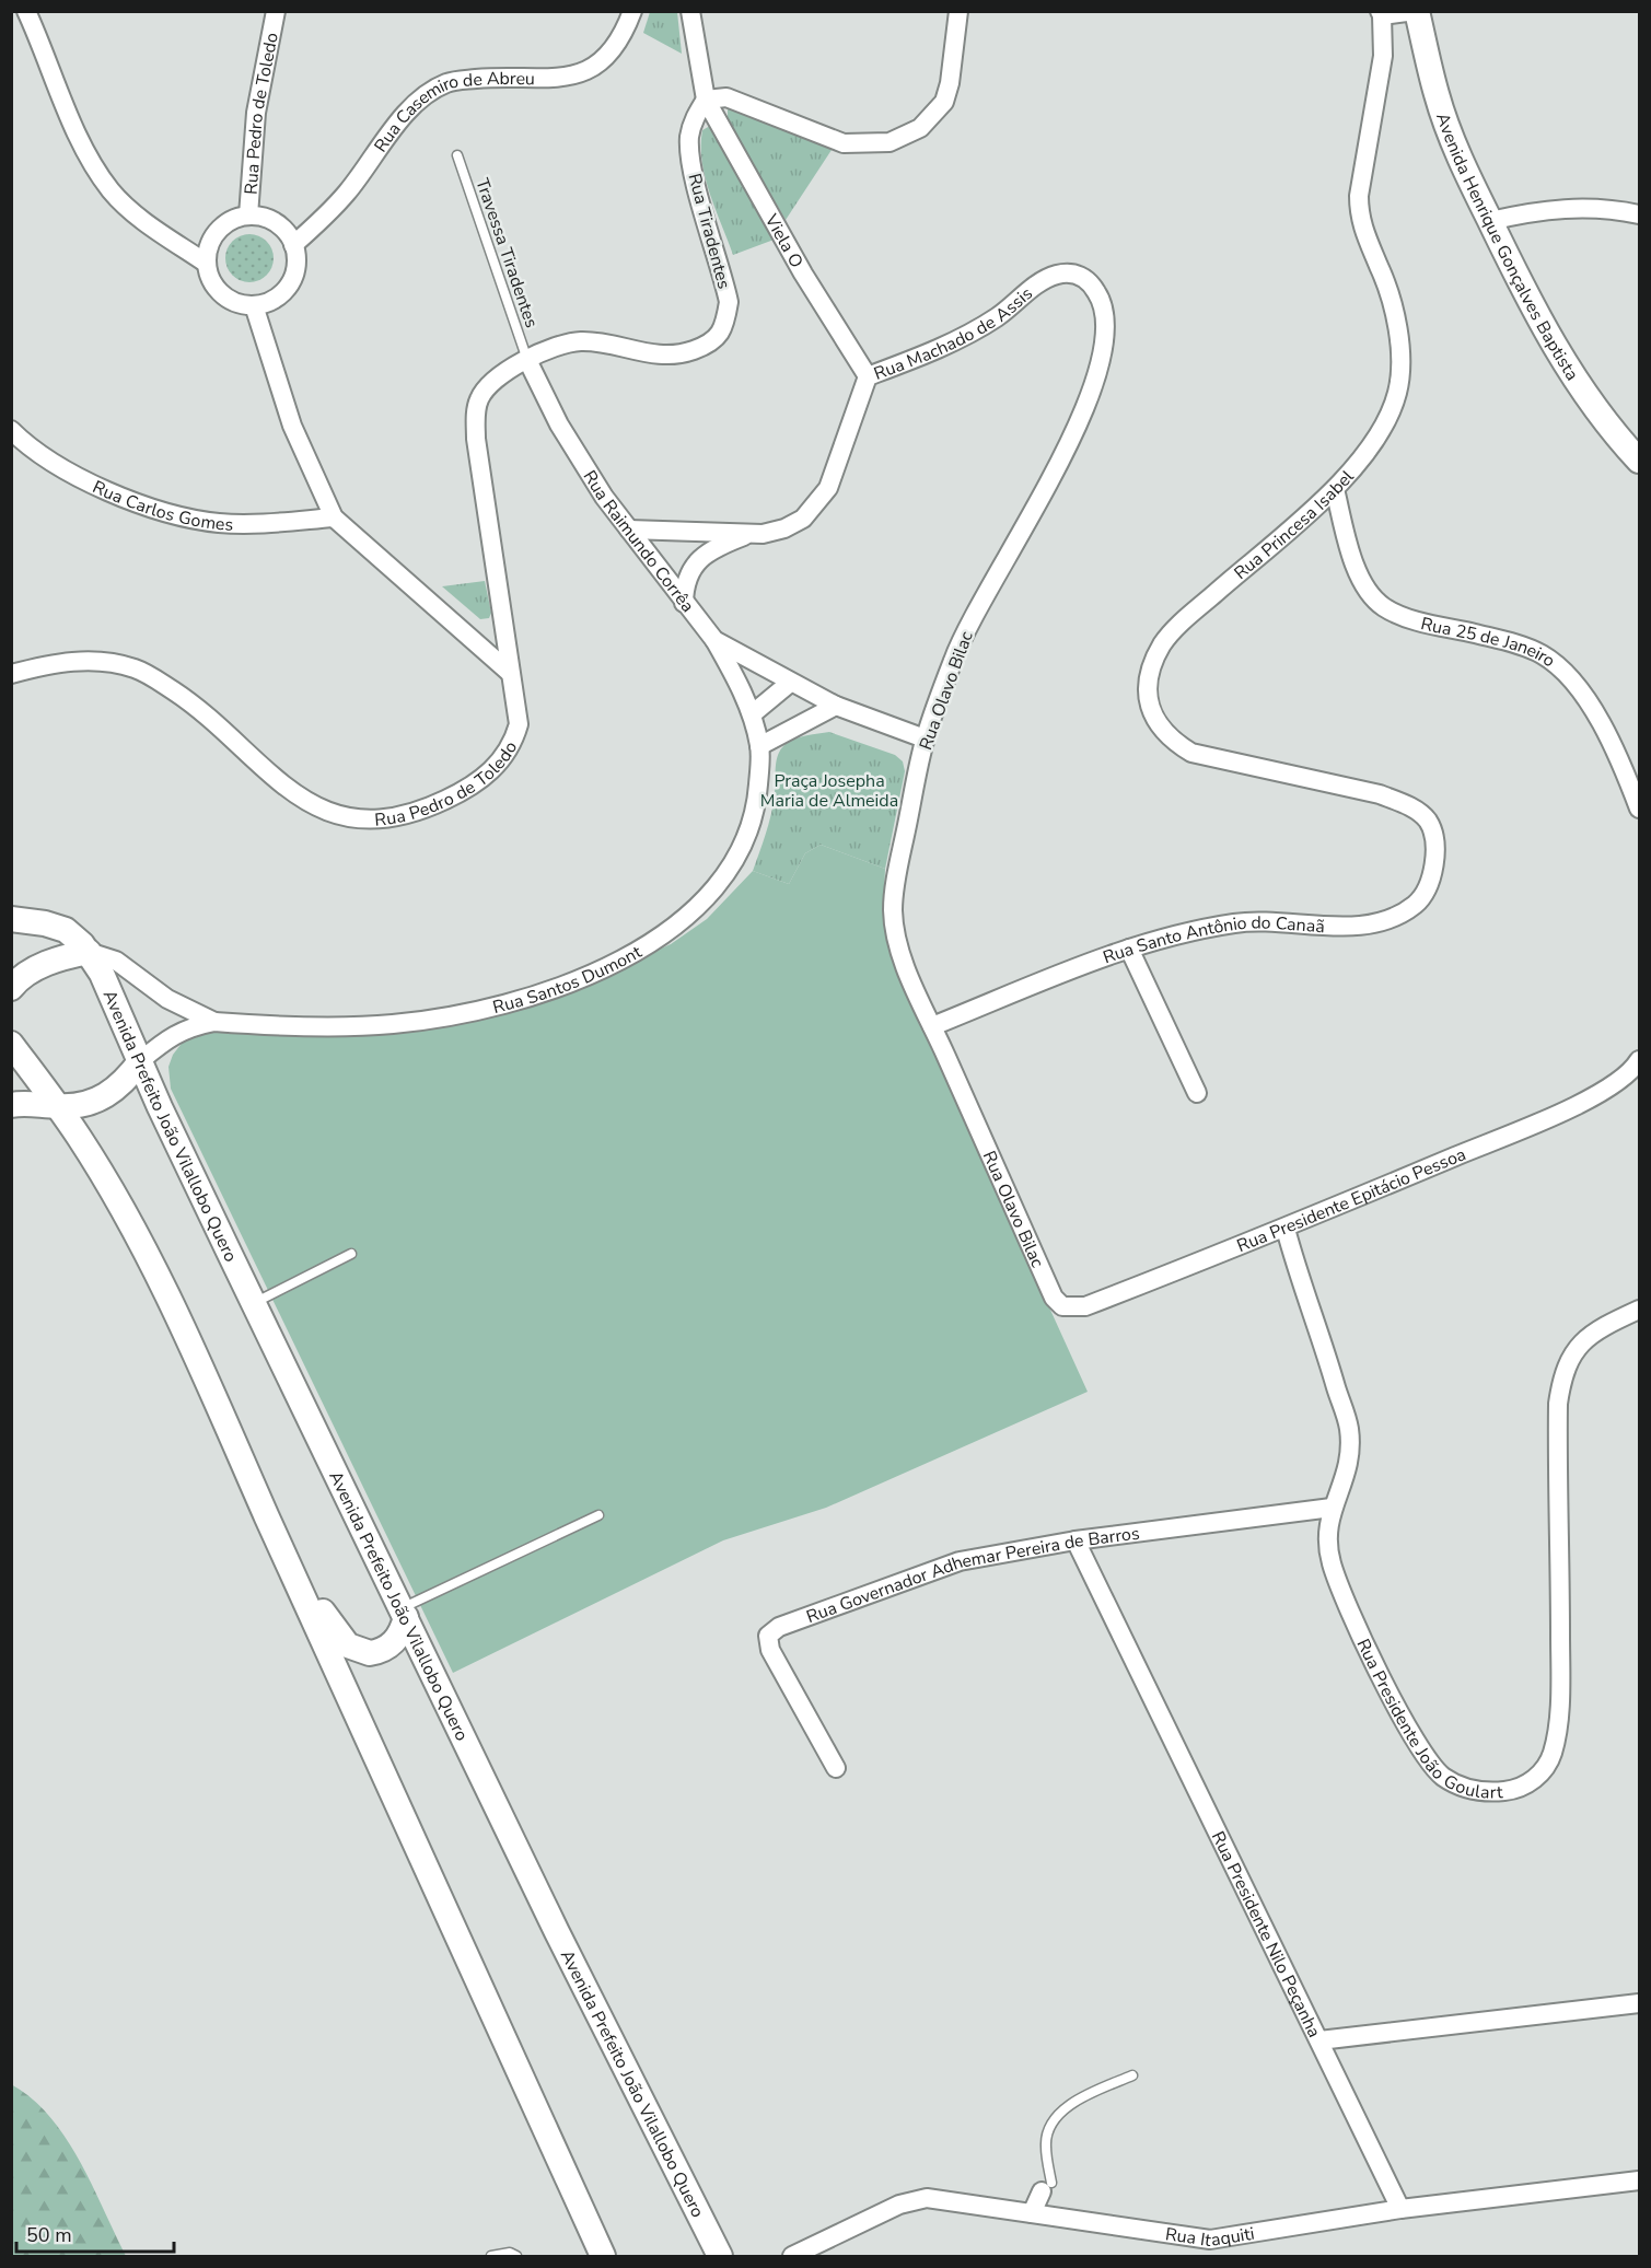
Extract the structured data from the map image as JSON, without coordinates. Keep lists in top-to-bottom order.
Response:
{
  "streets": {
    "main road": ["Avenida Henrique Gonçalves Baptista", "Avenida Prefeito João Vilallobo Quero"],
    "street": [
      "Rua Pedro de Toledo",
      "Rua Casemiro de Abreu",
      "Rua Tiradentes",
      "Viela O",
      "Rua Machado de Assis",
      "Rua Carlos Gomes",
      "Rua Princesa Isabel",
      "Rua Raimundo Corrêa",
      "Rua 25 de Janeiro",
      "Rua Olavo Bilac",
      "Rua Santo Antônio do Canaã",
      "Rua Santos Dumont",
      "Rua Presidente Epitácio Pessoa",
      "Rua Governador Adhemar Pereira de Barros",
      "Rua Presidente João Goulart",
      "Rua Presidente Nilo Peçanha",
      "Rua Itaquiti"
    ],
    "lane": ["Travessa Tiradentes"]
  },
  "crossings": [
    ["Rua Pedro de Toledo", "Rua Casemiro de Abreu"],
    ["Rua Pedro de Toledo", "Rua Tiradentes"],
    ["Rua Tiradentes", "Viela O"],
    ["Rua Tiradentes", "Travessa Tiradentes"],
    ["Rua Tiradentes", "Rua Raimundo Corrêa"],
    ["Viela O", "Rua Machado de Assis"],
    ["Travessa Tiradentes", "Rua Raimundo Corrêa"],
    ["Rua Machado de Assis", "Rua Raimundo Corrêa"],
    ["Rua Machado de Assis", "Rua Olavo Bilac"],
    ["Rua Princesa Isabel", "Rua 25 de Janeiro"],
    ["Rua Princesa Isabel", "Rua Santo Antônio do Canaã"],
    ["Rua Raimundo Corrêa", "Rua Olavo Bilac"],
    ["Rua Raimundo Corrêa", "Rua Santos Dumont"],
    ["Rua Olavo Bilac", "Rua Santo Antônio do Canaã"],
    ["Rua Olavo Bilac", "Rua Presidente Epitácio Pessoa"],
    ["Rua Santos Dumont", "Avenida Prefeito João Vilallobo Quero"],
    ["Rua Presidente Epitácio Pessoa", "Rua Presidente João Goulart"],
    ["Rua Governador Adhemar Pereira de Barros", "Rua Presidente João Goulart"],
    ["Rua Governador Adhemar Pereira de Barros", "Rua Presidente Nilo Peçanha"]
  ],
  "parks": ["Praça Josepha Maria de Almeida"],
  "scale_bar": "50 m"
}
